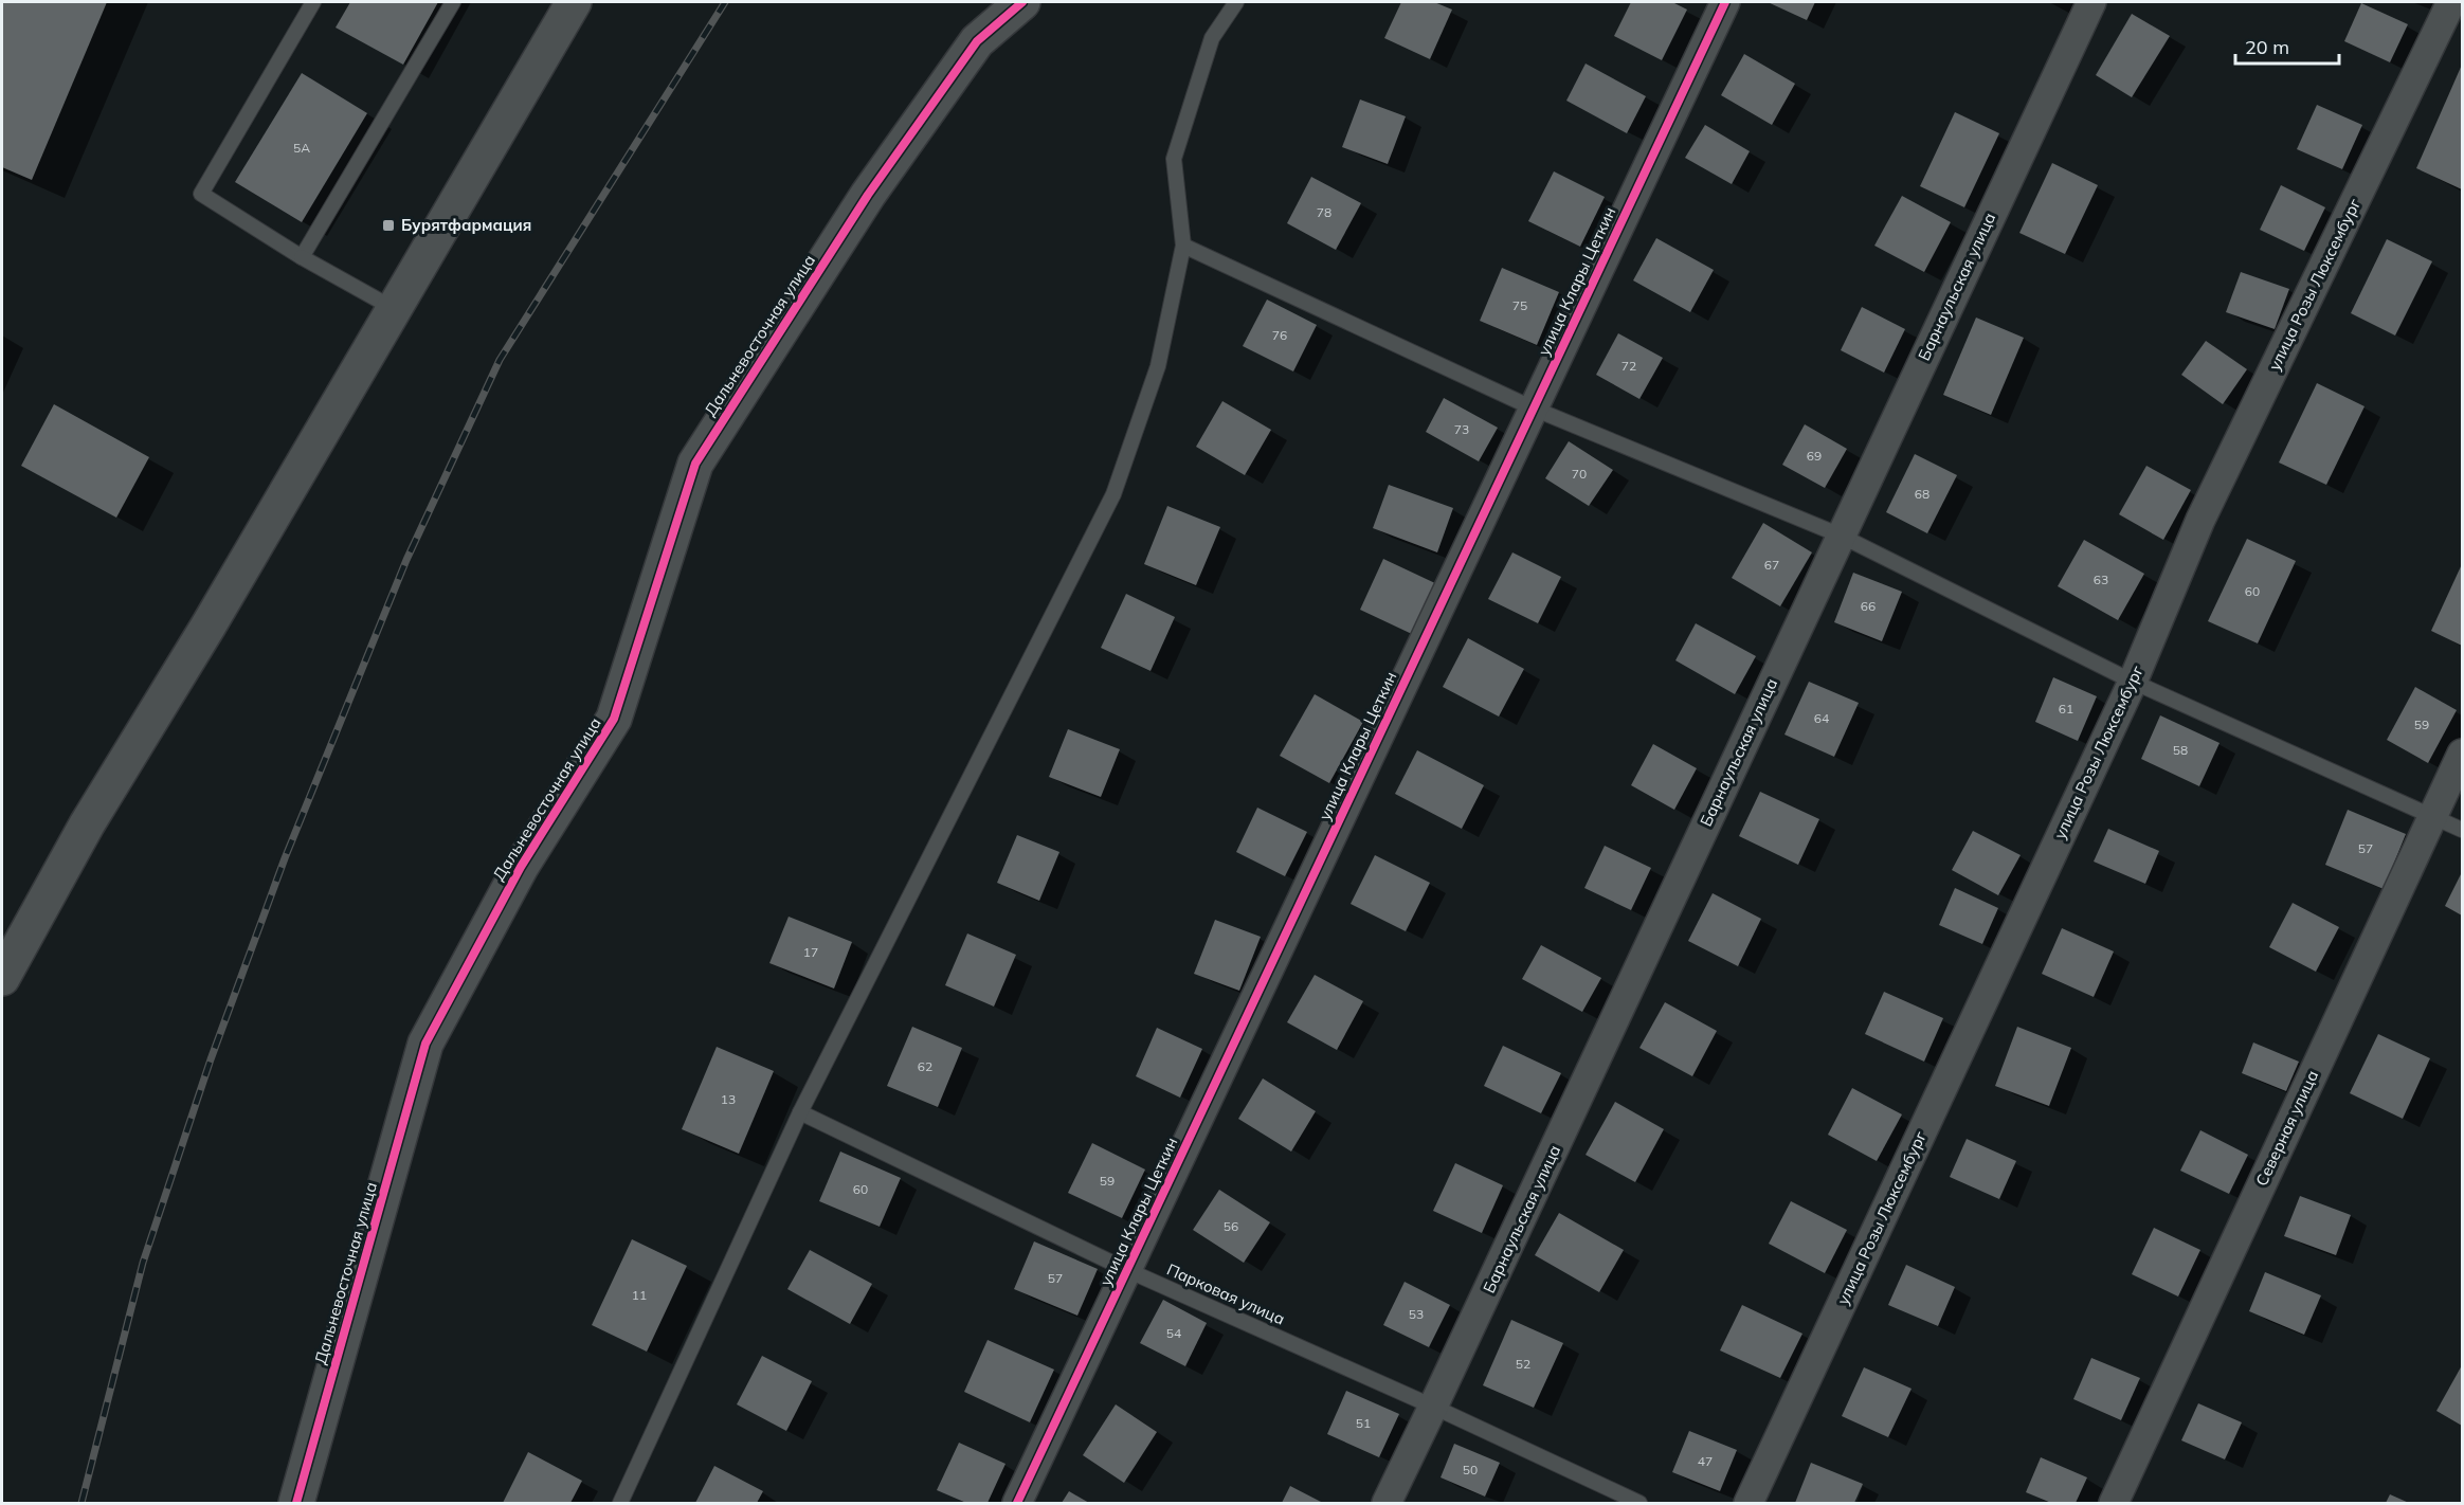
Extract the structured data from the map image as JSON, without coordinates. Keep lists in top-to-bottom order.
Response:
{
  "streets": {
    "street": [
      "улица Клары Цеткин",
      "улица Розы Люксембург",
      "Барнаульская улица",
      "Дальневосточная улица",
      "Северная улица"
    ],
    "lane": ["Парковая улица"]
  },
  "crossings": [
    ["улица Клары Цеткин", "Парковая улица"],
    ["Барнаульская улица", "Парковая улица"]
  ],
  "places": {
    "transit": ["Бурятфармация"]
  },
  "house_numbers": [
    "5А",
    "78",
    "75",
    "76",
    "72",
    "73",
    "69",
    "70",
    "68",
    "67",
    "63",
    "60",
    "66",
    "61",
    "64",
    "59",
    "58",
    "57",
    "17",
    "62",
    "13",
    "59",
    "60",
    "56",
    "57",
    "11",
    "53",
    "54",
    "52",
    "51",
    "47",
    "50"
  ],
  "scale_bar": "20 m"
}
